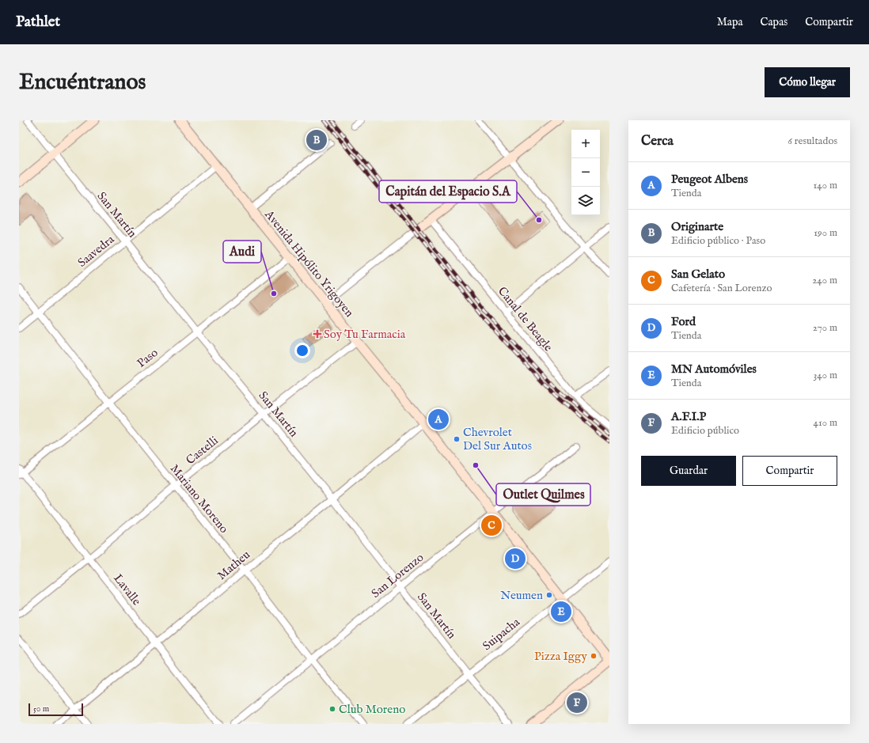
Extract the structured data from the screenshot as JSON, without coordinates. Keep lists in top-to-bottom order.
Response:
{
  "streets": {
    "main road": ["Avenida Hipólito Yrigoyen"],
    "street": [
      "San Martín",
      "Saavedra",
      "Canal de Beagle",
      "Paso",
      "Castelli",
      "Mariano Moreno",
      "Matheu",
      "San Lorenzo",
      "Lavalle",
      "Suipacha"
    ]
  },
  "crossings": [
    ["San Martín", "Saavedra"],
    ["San Martín", "Paso"],
    ["San Martín", "Castelli"],
    ["San Martín", "Matheu"],
    ["San Martín", "San Lorenzo"],
    ["San Martín", "Suipacha"],
    ["Saavedra", "Avenida Hipólito Yrigoyen"],
    ["Saavedra", "Mariano Moreno"],
    ["Avenida Hipólito Yrigoyen", "Paso"],
    ["Avenida Hipólito Yrigoyen", "Castelli"],
    ["Avenida Hipólito Yrigoyen", "Matheu"],
    ["Avenida Hipólito Yrigoyen", "San Lorenzo"],
    ["Avenida Hipólito Yrigoyen", "Suipacha"],
    ["Paso", "Mariano Moreno"],
    ["Paso", "Lavalle"],
    ["Castelli", "Mariano Moreno"],
    ["Castelli", "Lavalle"],
    ["Mariano Moreno", "Matheu"],
    ["Mariano Moreno", "San Lorenzo"],
    ["Matheu", "Lavalle"]
  ],
  "places": {
    "other": [
      "Capitán del Espacio S.A",
      "Audi",
      "Chevrolet Del Sur Autos",
      "Outlet Quilmes",
      "Neumen",
      "Pizza Iggy",
      "Club Moreno"
    ],
    "health": ["Soy Tu Farmacia"]
  },
  "scale_bar": "50 m",
  "page": {
    "header": "Pathlet",
    "nav": ["Mapa", "Capas", "Compartir"],
    "buttons": [
      "Cómo llegar",
      ["Guardar", "Compartir"]
    ],
    "title": "Encuéntranos",
    "heading": ["Cerca", "6 resultados"],
    "pins": [
      "B",
      "A",
      "C",
      "D",
      "E",
      "F"
    ],
    "map_buttons": ["+", "−"],
    "list": [
      {
        "mark": "A",
        "name": "Peugeot Albens",
        "note": "Tienda",
        "value": "140 m"
      },
      {
        "mark": "B",
        "name": "Originarte",
        "note": "Edificio público · Paso",
        "value": "190 m"
      },
      {
        "mark": "C",
        "name": "San Gelato",
        "note": "Cafetería · San Lorenzo",
        "value": "240 m"
      },
      {
        "mark": "D",
        "name": "Ford",
        "note": "Tienda",
        "value": "270 m"
      },
      {
        "mark": "E",
        "name": "MN Automóviles",
        "note": "Tienda",
        "value": "340 m"
      },
      {
        "mark": "F",
        "name": "A.F.I.P",
        "note": "Edificio público",
        "value": "410 m"
      }
    ],
    "scale": "50 m"
  }
}
